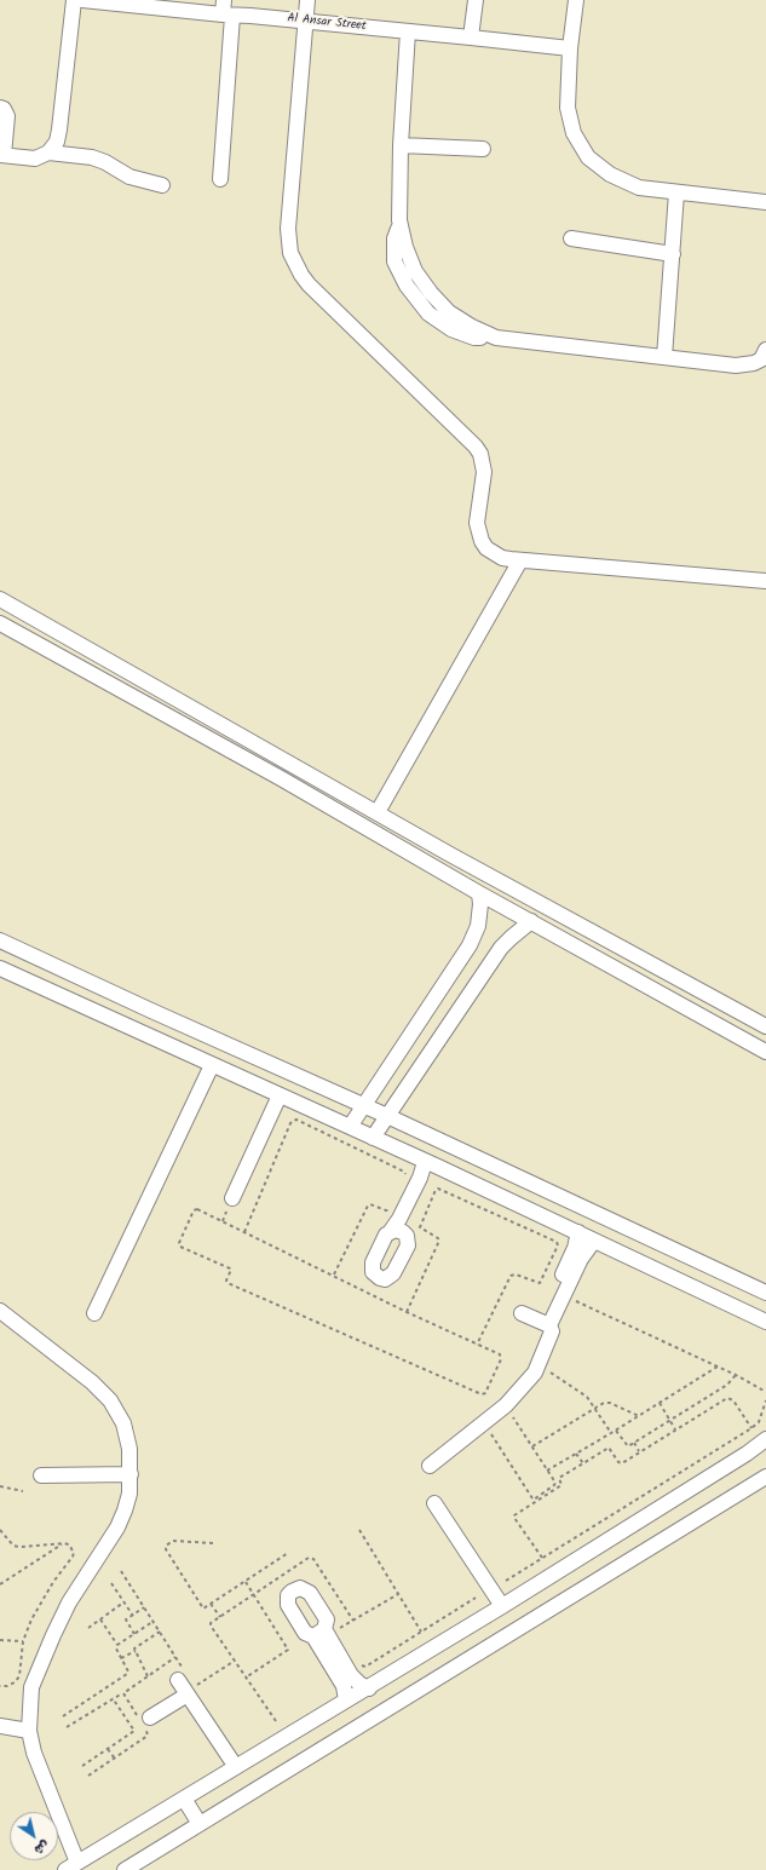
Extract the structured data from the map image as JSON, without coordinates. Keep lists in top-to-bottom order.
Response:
{
  "streets": {
    "street": ["Al Ansar Street"]
  },
  "north": "bottom right"
}
